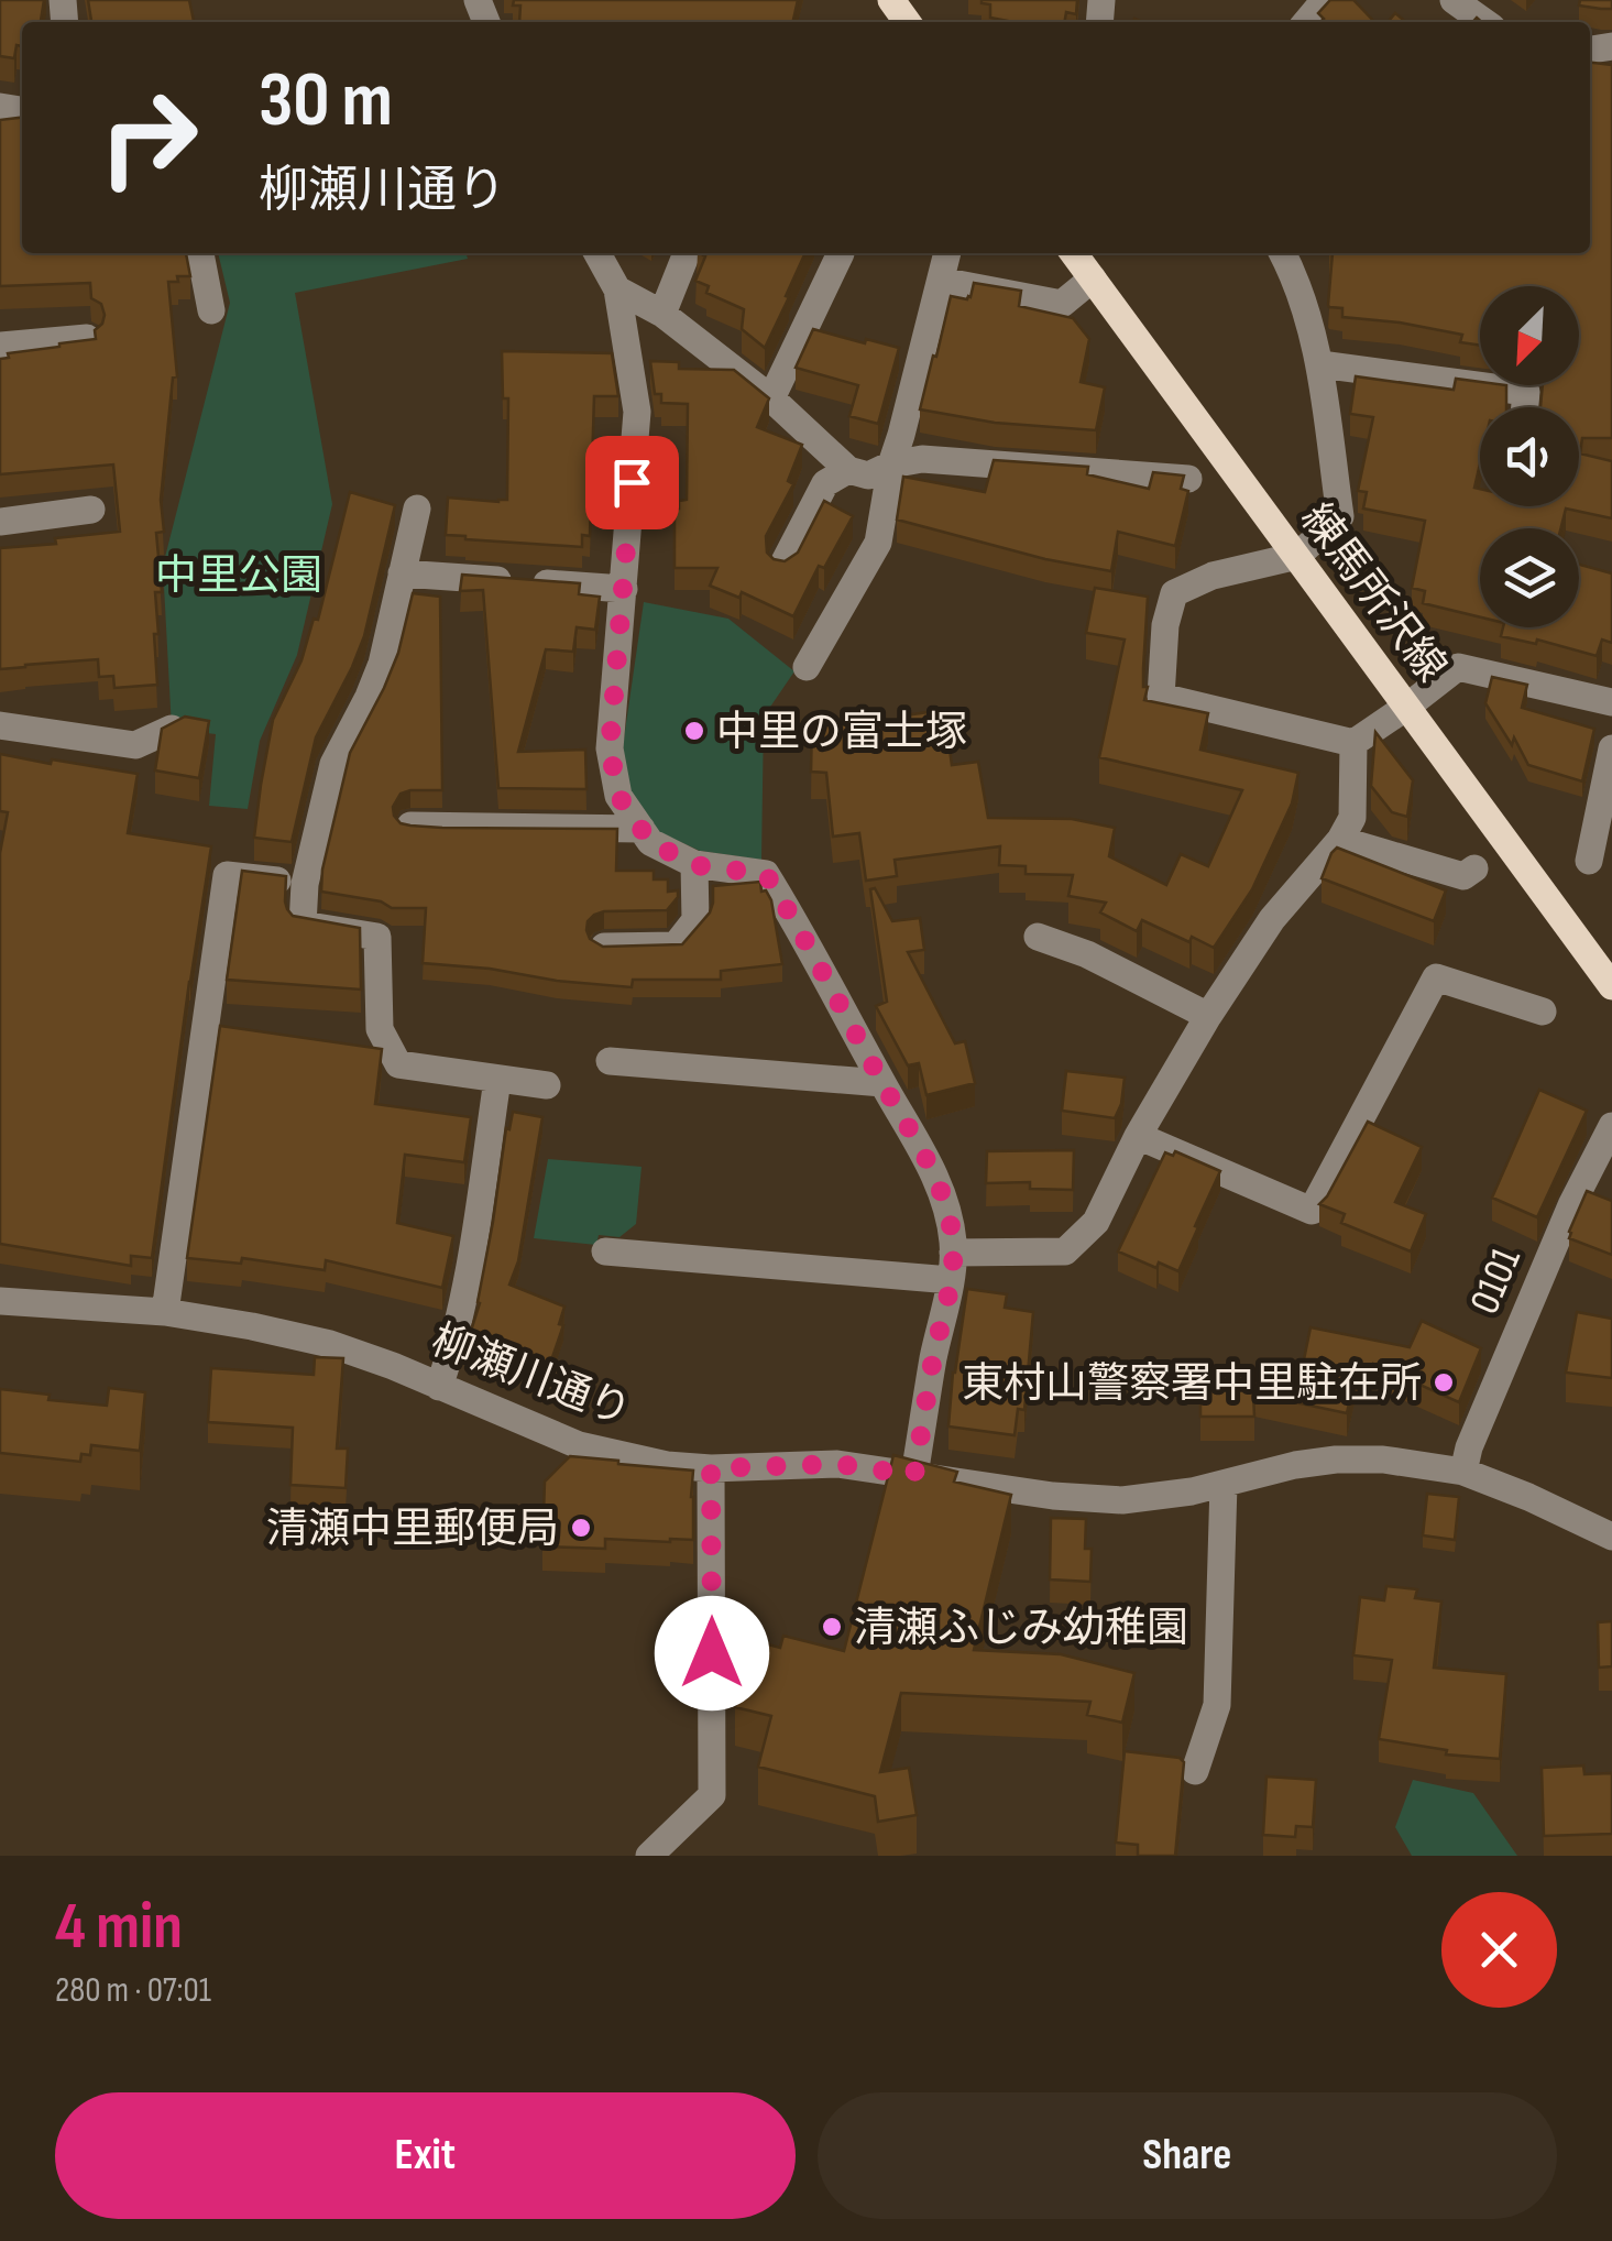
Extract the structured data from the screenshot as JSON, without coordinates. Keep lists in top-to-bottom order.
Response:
{
  "streets": {
    "main road": ["練馬所沢線"],
    "street": ["0101", "柳瀬川通り"]
  },
  "crossings": [
    ["0101", "柳瀬川通り"]
  ],
  "parks": ["中里公園"],
  "places": [
    "中里の富士塚",
    "東村山警察署中里駐在所",
    "清瀬中里郵便局",
    "清瀬ふじみ幼稚園"
  ],
  "north": "bottom left",
  "page": {
    "turn": ["30 m", "柳瀬川通り"],
    "heading": ["4 min", "280 m · 07:01"],
    "buttons": ["Exit", "Share"]
  }
}
